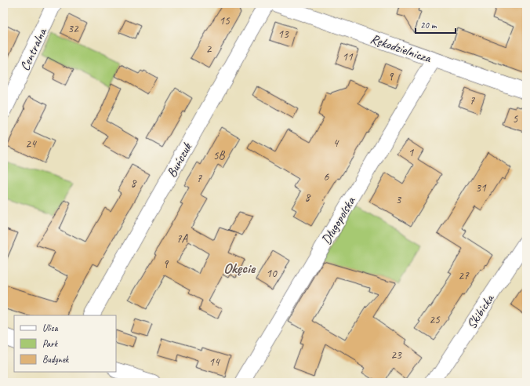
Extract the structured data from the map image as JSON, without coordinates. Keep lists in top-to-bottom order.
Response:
{
  "streets": {
    "street": [
      "Rękodzielnicza",
      "Centralna",
      "Buńczuk",
      "Długopolska",
      "Skibicka"
    ]
  },
  "crossings": [
    ["Rękodzielnicza", "Długopolska"]
  ],
  "districts": ["Okęcie"],
  "house_numbers": [
    "15",
    "32",
    "13",
    "2",
    "11",
    "9",
    "7",
    "5",
    "4",
    "24",
    "1",
    "5B",
    "6",
    "7",
    "8",
    "31",
    "8",
    "3",
    "7A",
    "9",
    "10",
    "27",
    "25",
    "23",
    "14"
  ],
  "legend": ["Ulica", "Park", "Budynek"],
  "scale_bar": "20 m"
}
